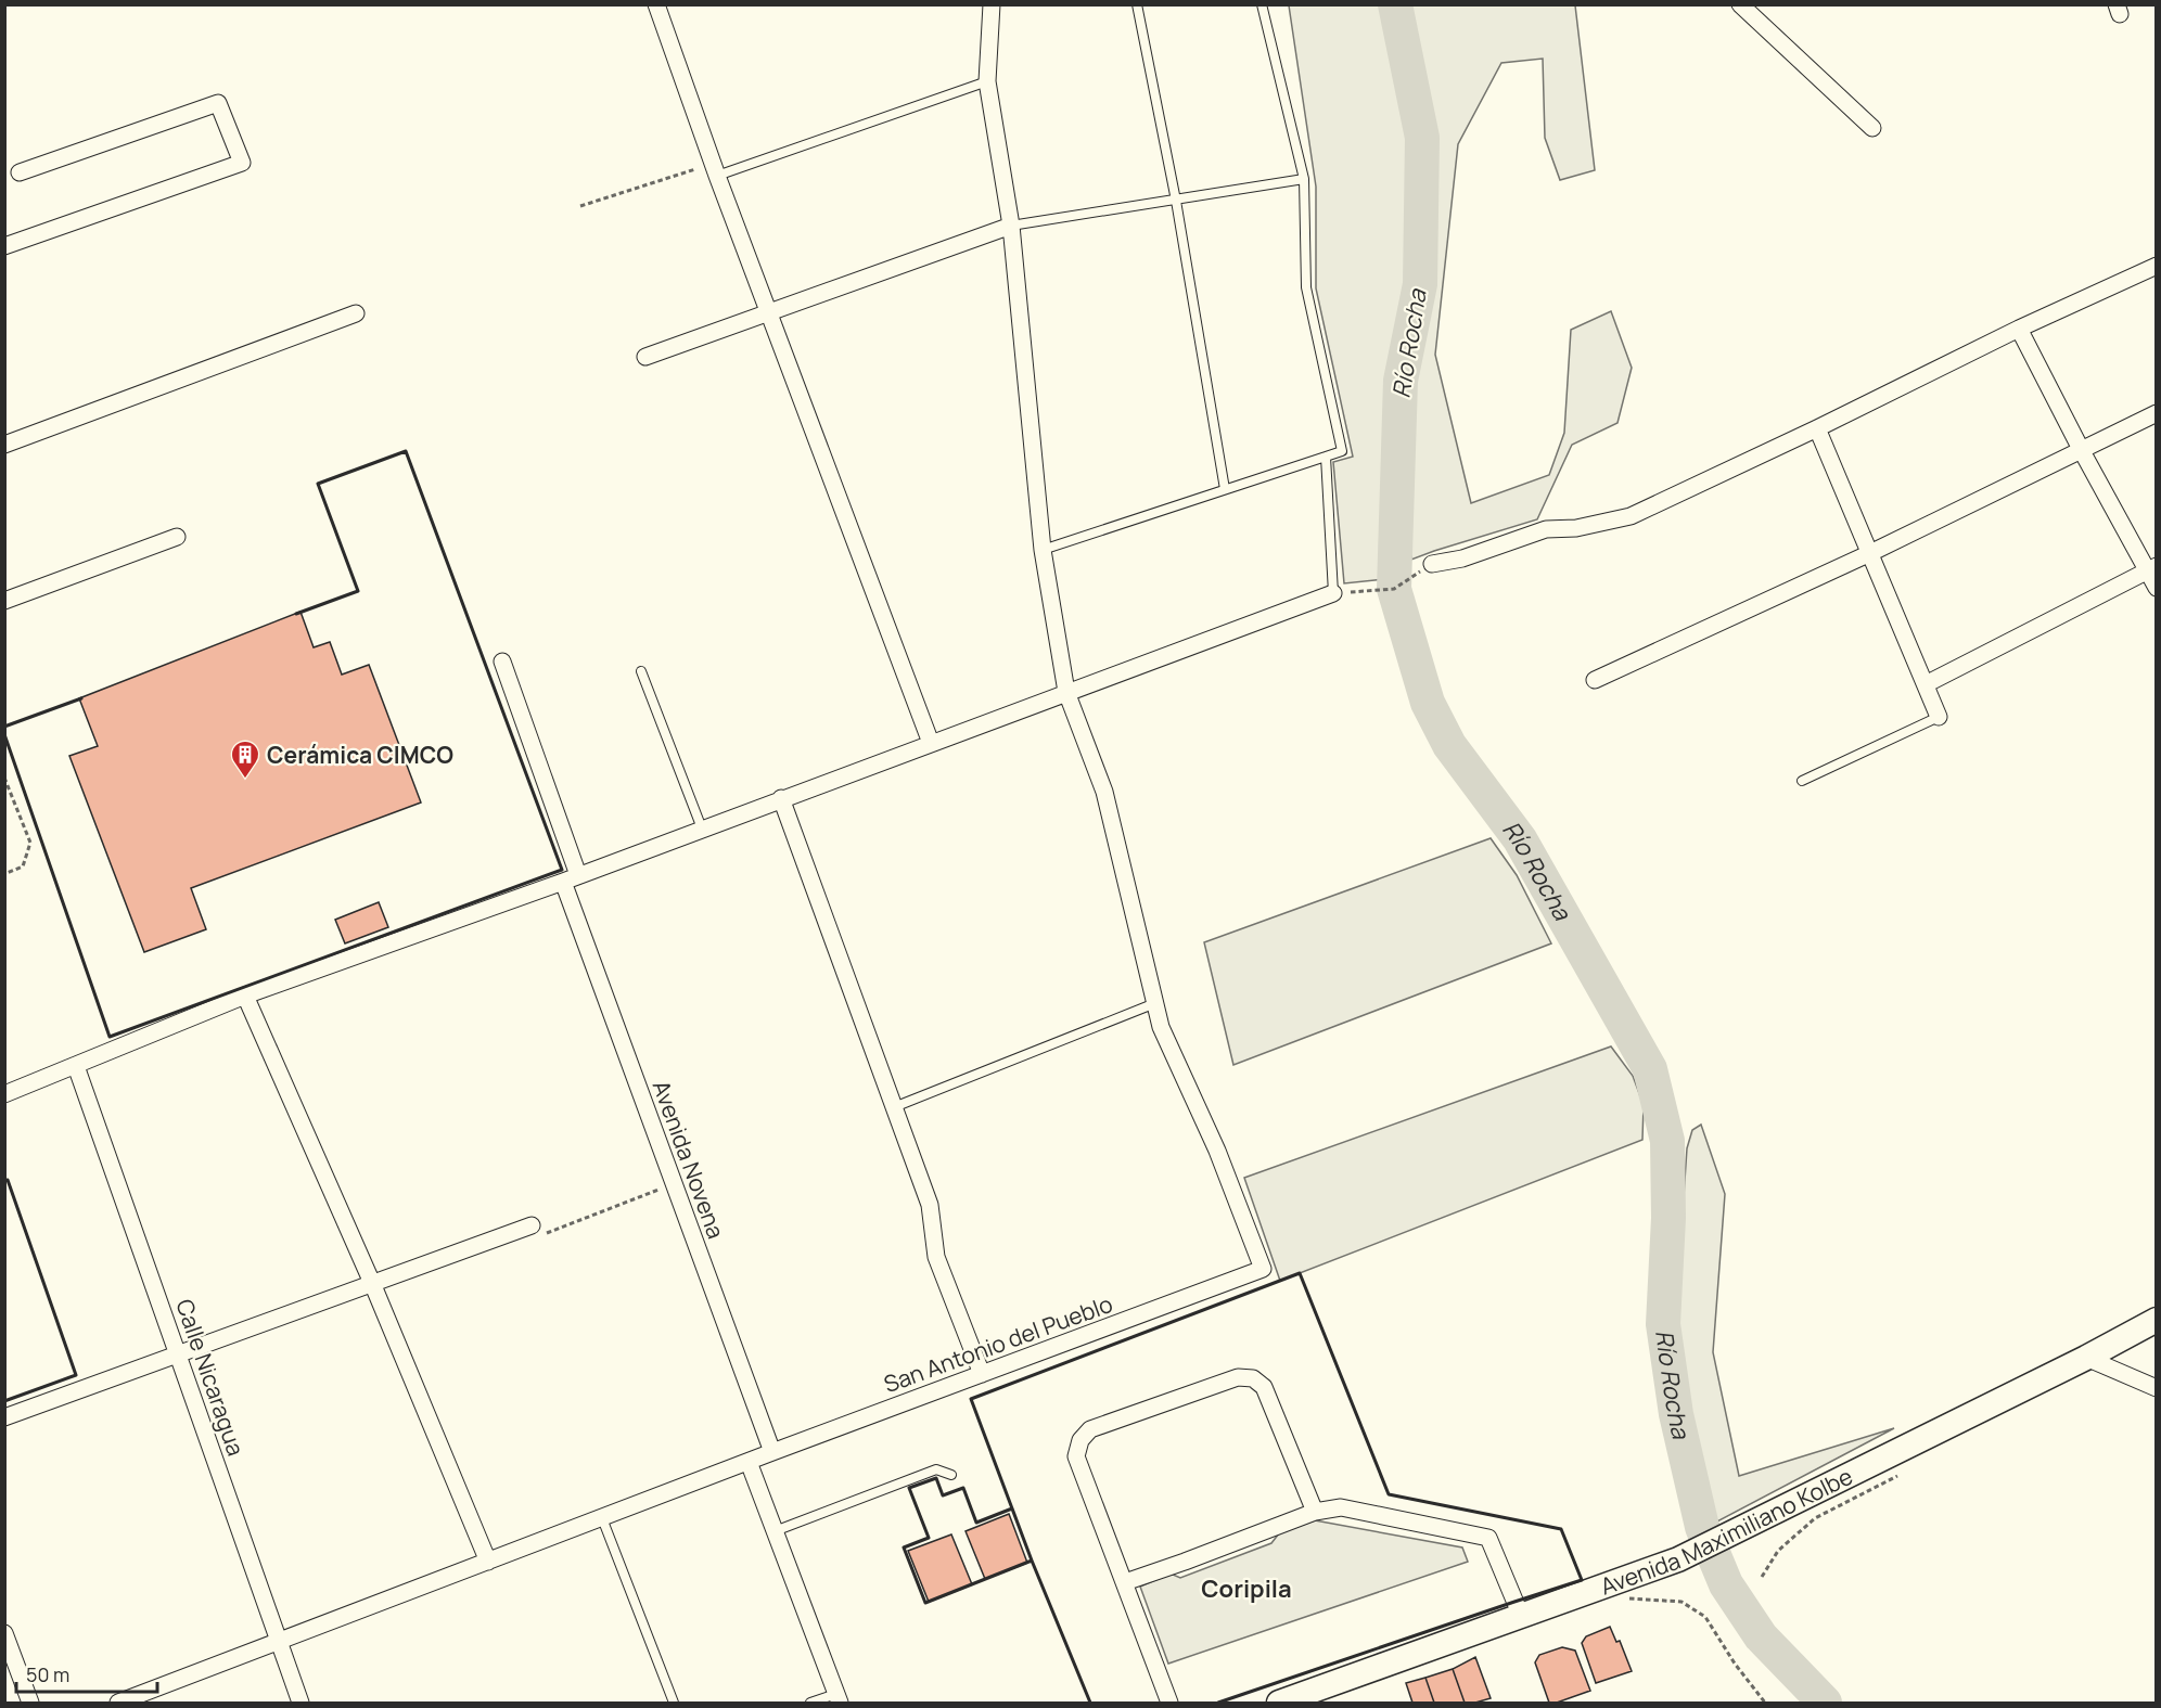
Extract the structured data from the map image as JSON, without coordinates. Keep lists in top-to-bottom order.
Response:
{
  "streets": {
    "main road": ["Avenida Maximiliano Kolbe"],
    "street": ["Avenida Novena", "San Antonio del Pueblo", "Calle Nicaragua"]
  },
  "crossings": [
    ["Avenida Novena", "San Antonio del Pueblo"],
    ["San Antonio del Pueblo", "Calle Nicaragua"]
  ],
  "districts": ["Coripila"],
  "water": ["Río Rocha"],
  "places": {
    "building": ["Cerámica CIMCO"]
  },
  "scale_bar": "50 m"
}
